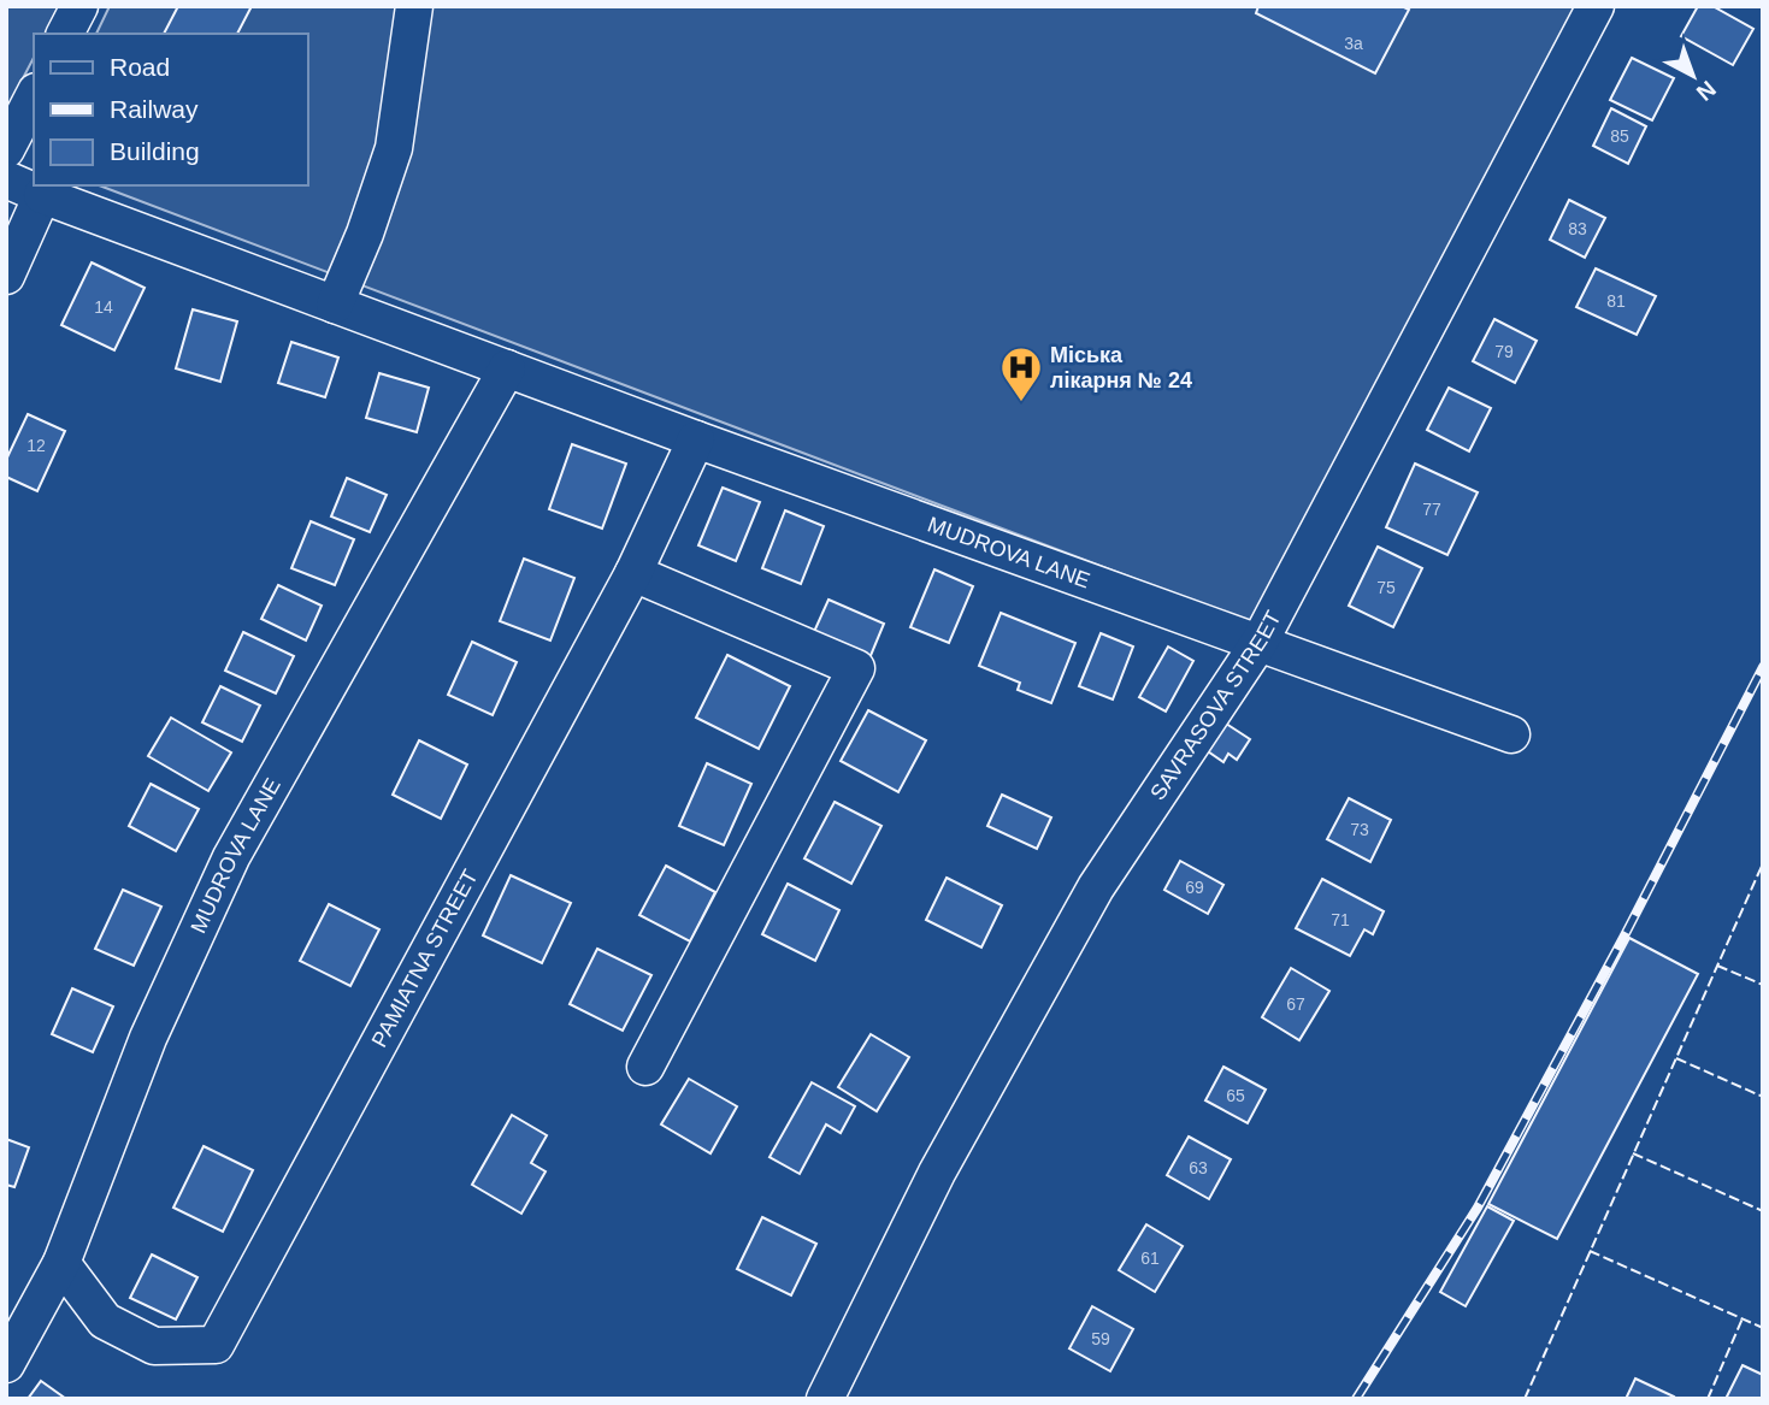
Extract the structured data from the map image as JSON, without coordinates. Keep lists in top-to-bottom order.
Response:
{
  "streets": {
    "street": ["MUDROVA LANE", "SAVRASOVA STREET", "PAMIATNA STREET"]
  },
  "crossings": [
    ["MUDROVA LANE", "SAVRASOVA STREET"],
    ["MUDROVA LANE", "PAMIATNA STREET"]
  ],
  "places": {
    "hospital": ["Міська лікарня № 24"]
  },
  "house_numbers": [
    "3а",
    "85",
    "83",
    "81",
    "14",
    "79",
    "12",
    "77",
    "75",
    "73",
    "69",
    "71",
    "67",
    "65",
    "63",
    "61",
    "59"
  ],
  "legend": ["Road", "Railway", "Building"],
  "north": "bottom right"
}
